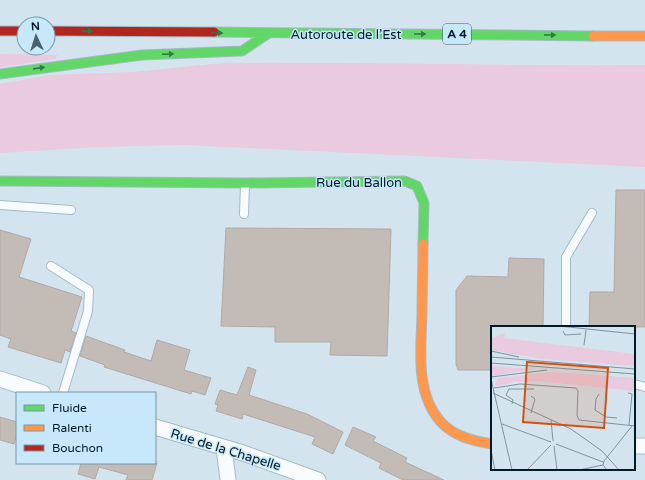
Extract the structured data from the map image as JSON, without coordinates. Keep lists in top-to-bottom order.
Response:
{
  "streets": {
    "main road": ["Autoroute de l’Est", "A 4", "Rue du Ballon"],
    "street": ["Rue de la Chapelle"]
  },
  "legend": ["Fluide", "Ralenti", "Bouchon"],
  "north": "top"
}
